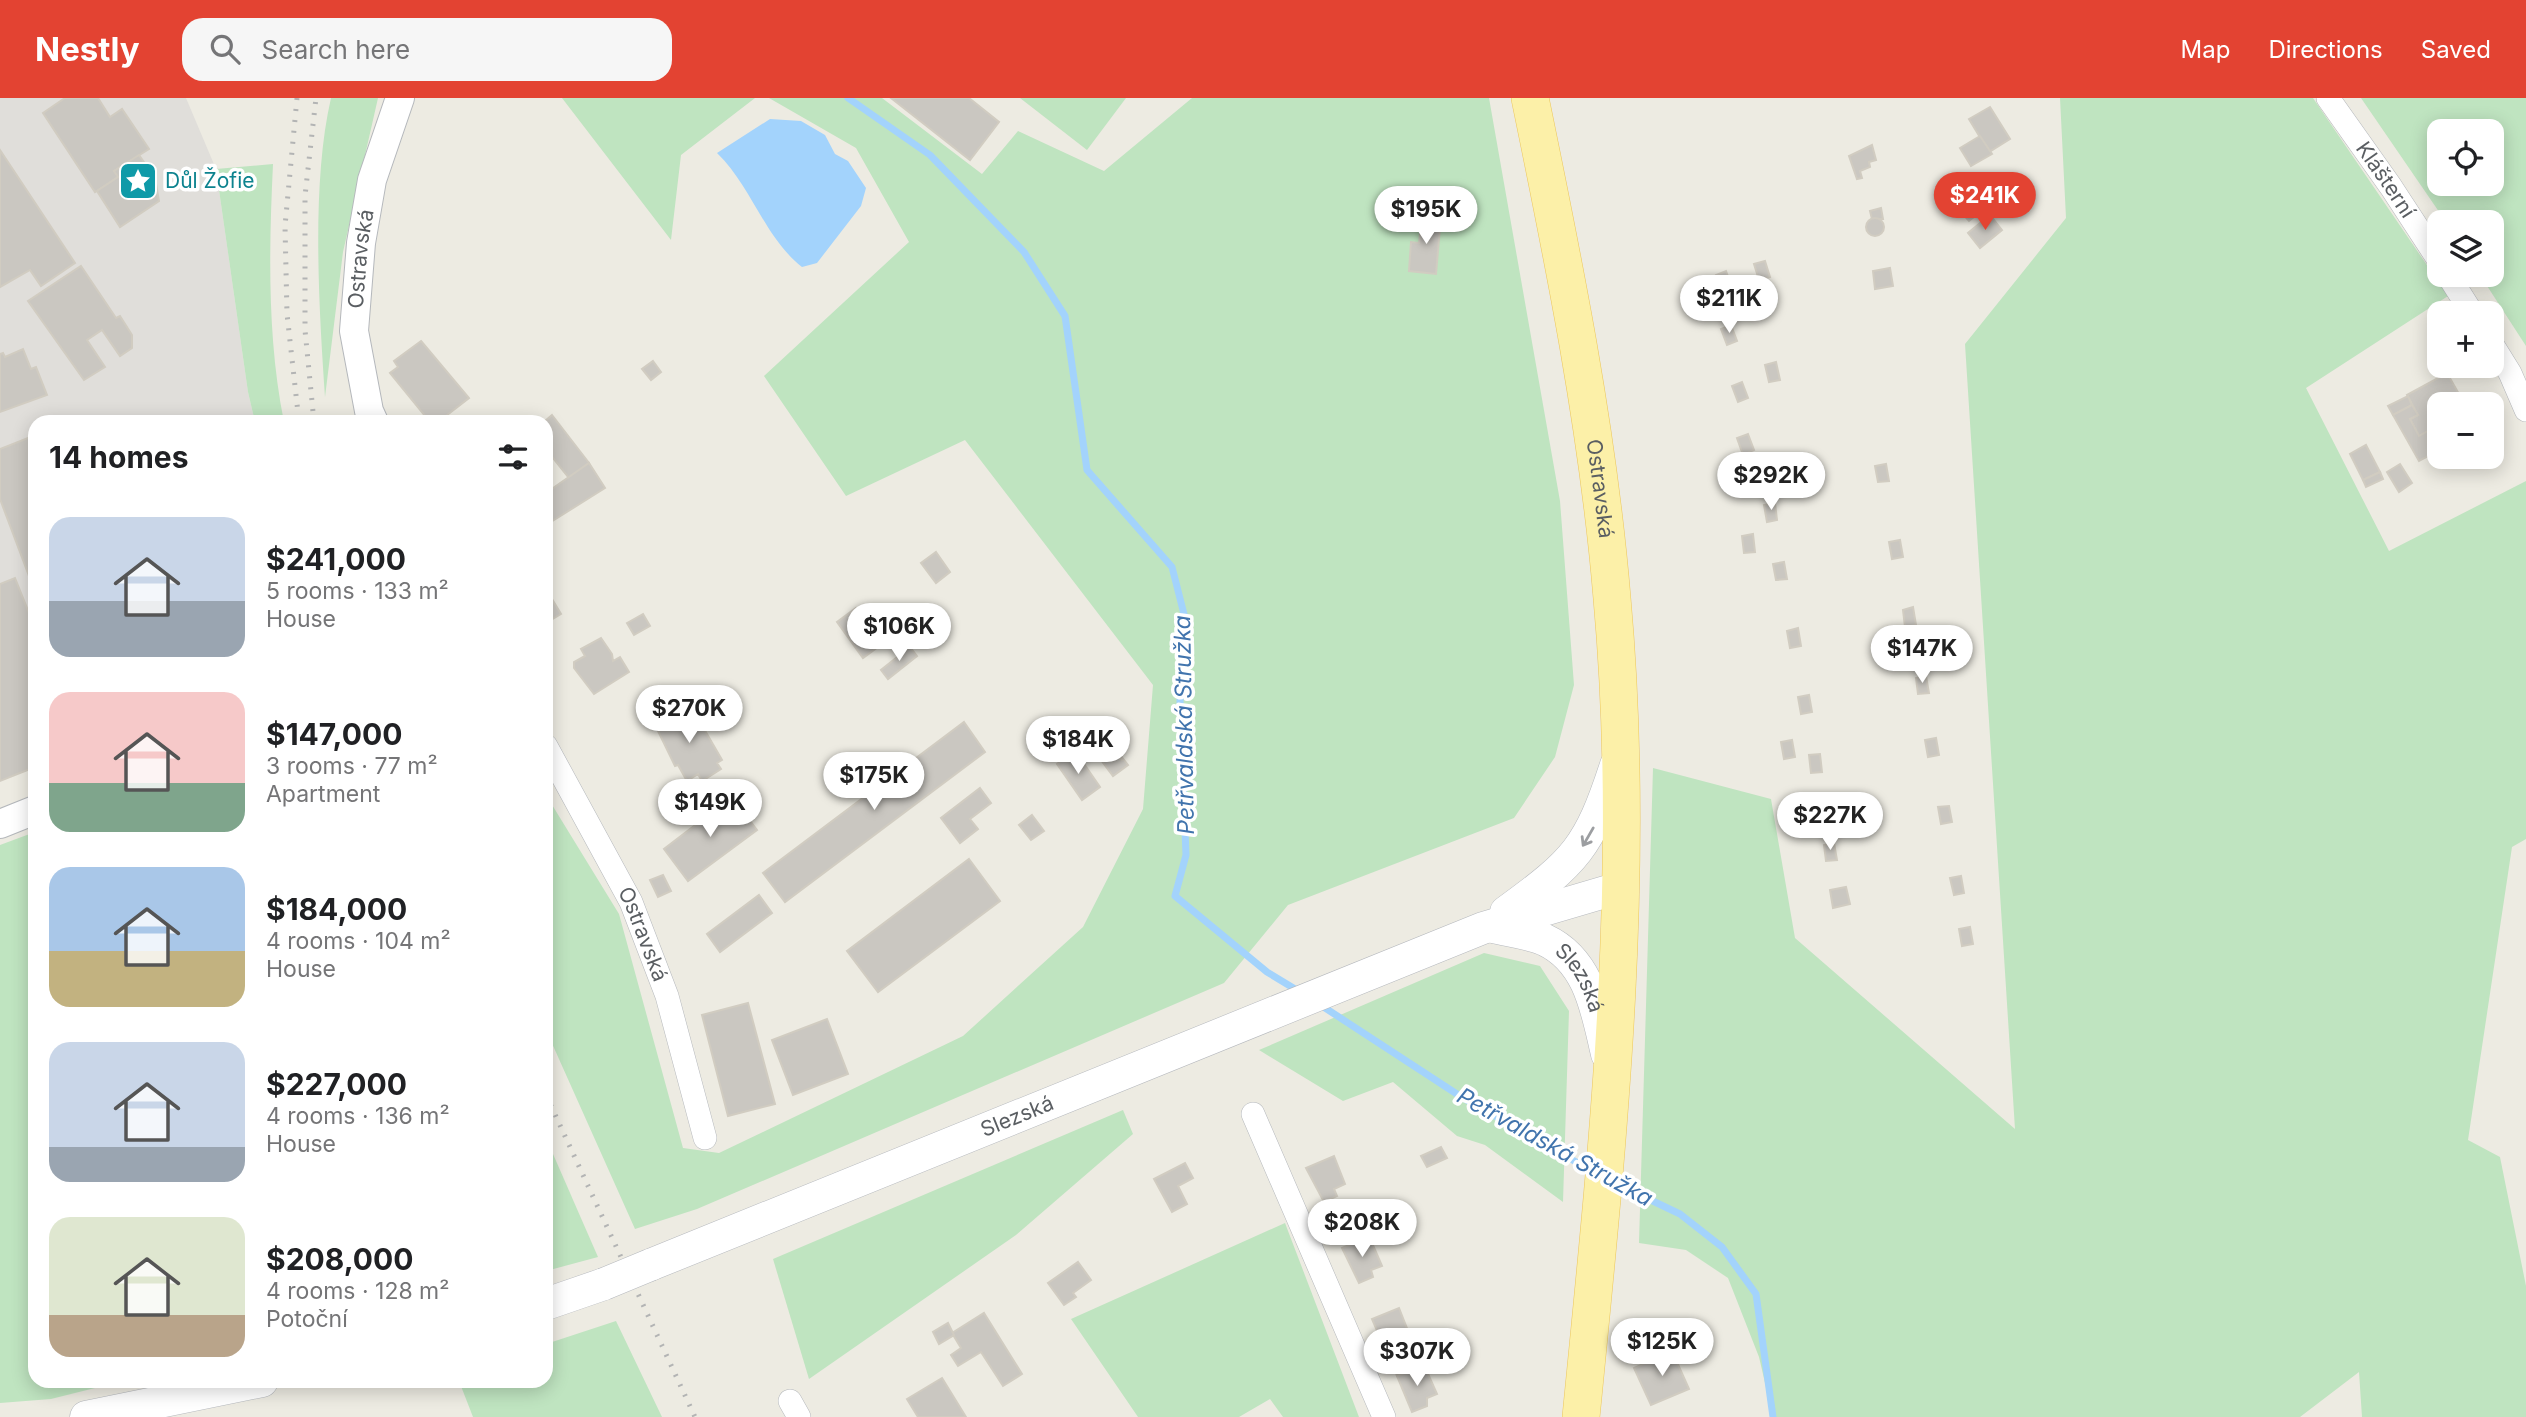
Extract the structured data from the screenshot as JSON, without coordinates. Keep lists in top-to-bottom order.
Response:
{
  "streets": {
    "main road": ["Ostravská", "Slezská"],
    "street": ["Klášterní"]
  },
  "crossings": [
    ["Ostravská", "Slezská"]
  ],
  "water": ["Petřvaldská Stružka"],
  "places": {
    "place": ["Důl Žofie"]
  },
  "page": {
    "header": "Nestly",
    "search": "Search here",
    "nav": ["Map", "Directions", "Saved"],
    "map_buttons": ["+", "−"],
    "price": [
      "$241K",
      "$195K",
      "$211K",
      "$292K",
      "$106K",
      "$147K",
      "$270K",
      "$184K",
      "$175K",
      "$149K",
      "$227K",
      "$208K",
      "$125K",
      "$307K"
    ],
    "heading": "14 homes",
    "list": [
      {
        "name": "$241,000",
        "note": "5 rooms · 133 m² · House"
      },
      {
        "name": "$147,000",
        "note": "3 rooms · 77 m² · Apartment"
      },
      {
        "name": "$184,000",
        "note": "4 rooms · 104 m² · House"
      },
      {
        "name": "$227,000",
        "note": "4 rooms · 136 m² · House"
      },
      {
        "name": "$208,000",
        "note": "4 rooms · 128 m² · Potoční"
      }
    ]
  }
}
